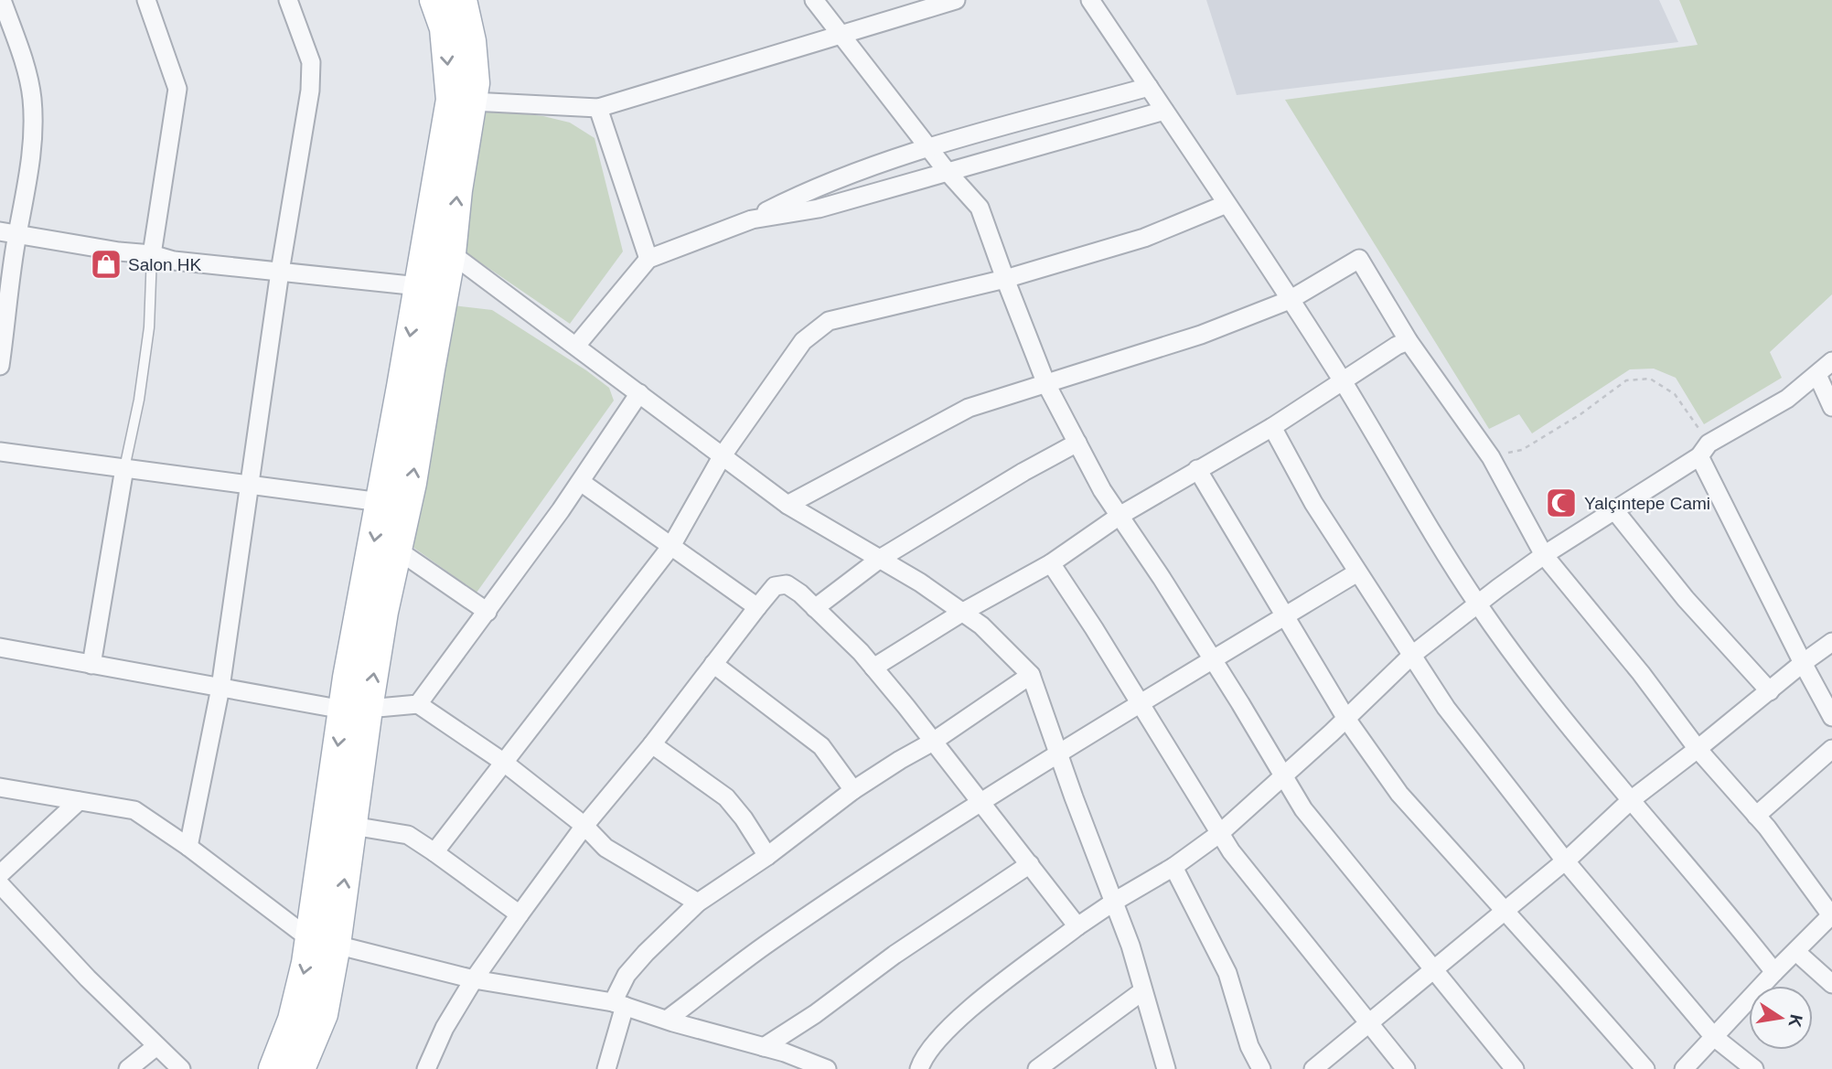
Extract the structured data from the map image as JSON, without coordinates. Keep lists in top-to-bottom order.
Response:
{
  "places": {
    "shop": ["Salon HK"],
    "mosque": ["Yalçıntepe Cami"]
  },
  "north": "right"
}
